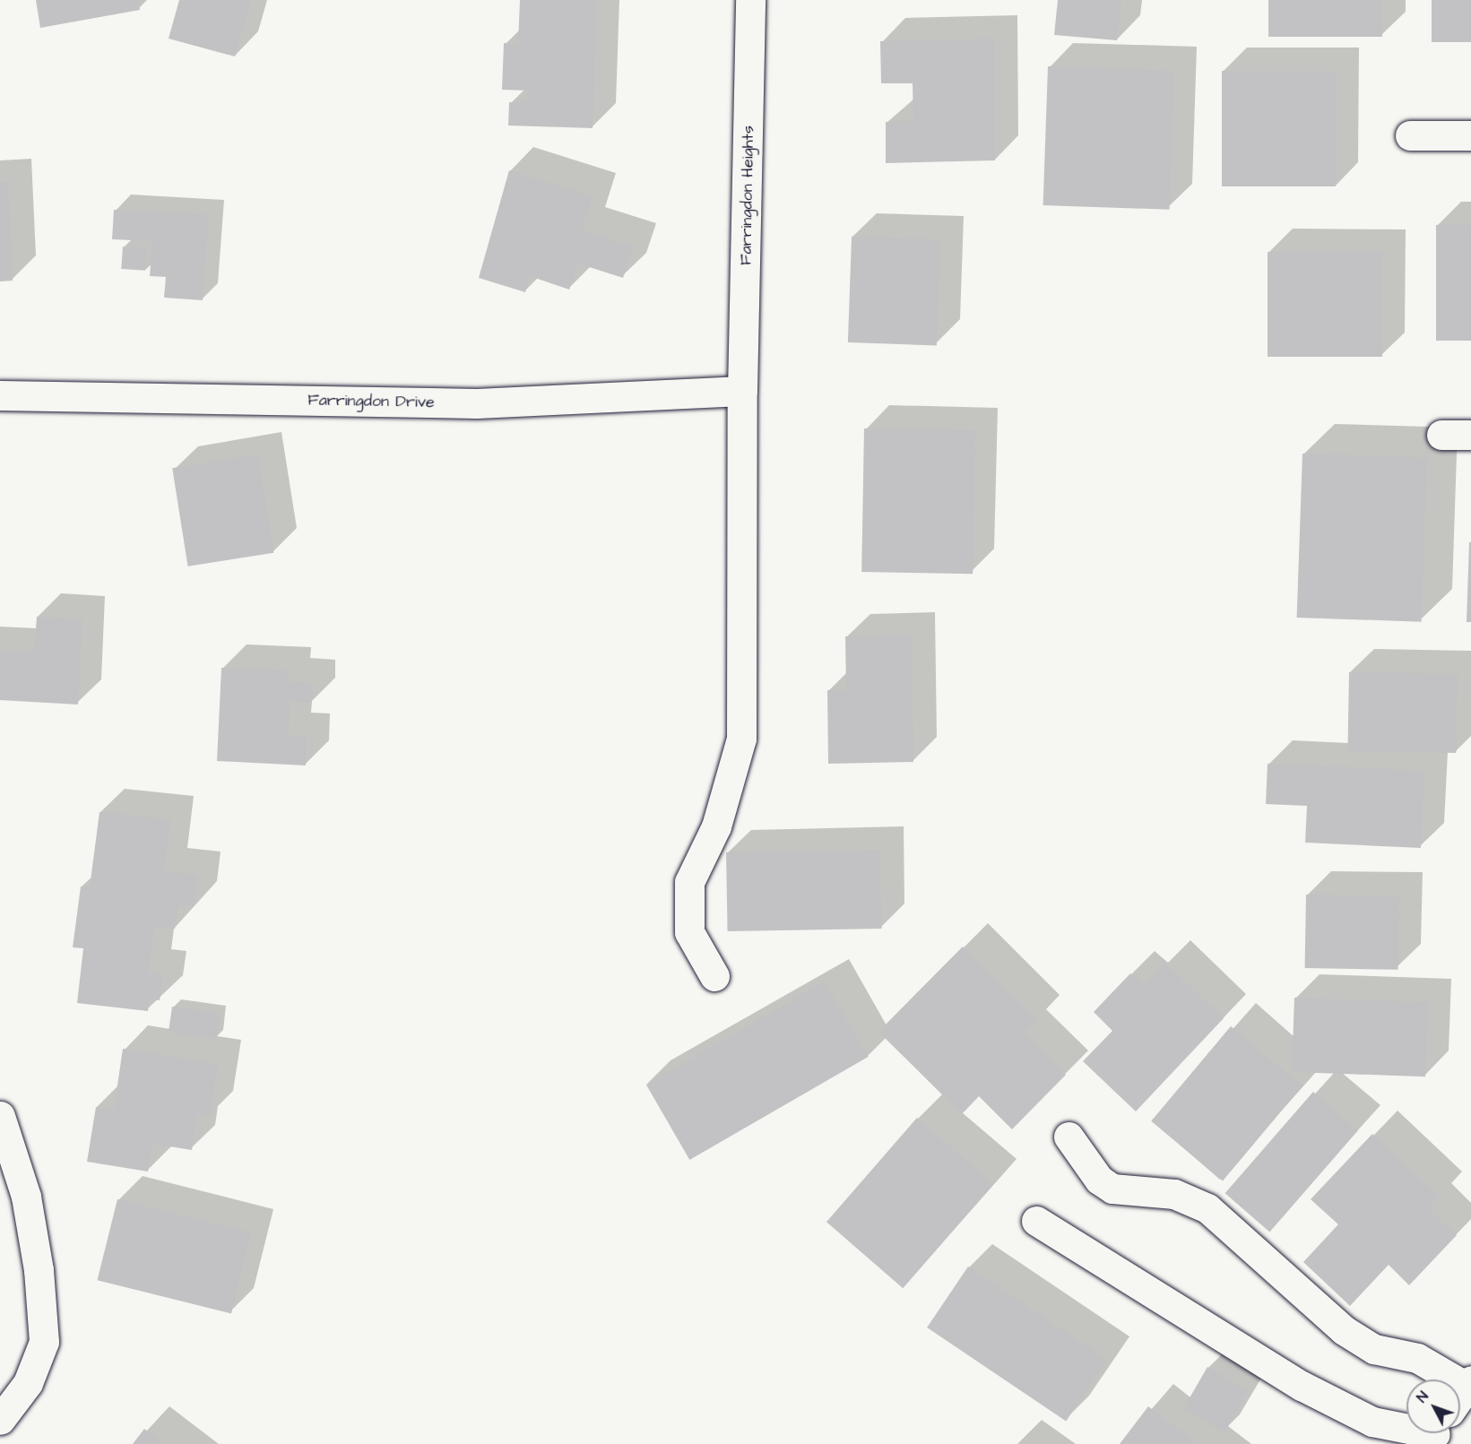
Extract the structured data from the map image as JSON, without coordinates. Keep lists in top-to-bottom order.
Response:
{
  "streets": {
    "street": ["Farringdon Heights", "Farringdon Drive"]
  },
  "crossings": [
    ["Farringdon Heights", "Farringdon Drive"]
  ],
  "north": "top left"
}
